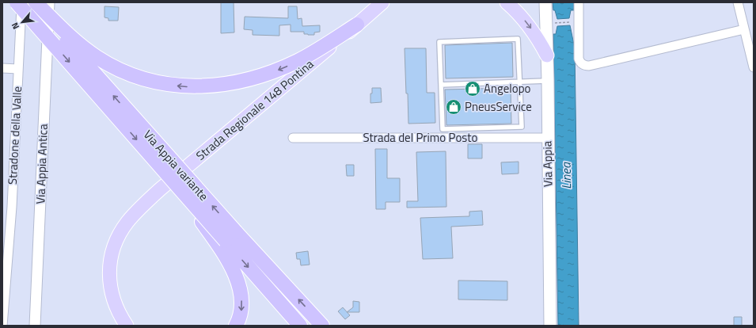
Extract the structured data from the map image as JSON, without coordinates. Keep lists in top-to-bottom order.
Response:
{
  "streets": {
    "highway": ["Via Appia variante"],
    "main road": ["Strada Regionale 148 Pontina", "Via Appia"],
    "street": ["Stradone della Valle", "Strada del Primo Posto", "Via Appia Antica"]
  },
  "crossings": [
    ["Strada del Primo Posto", "Via Appia"]
  ],
  "water": ["Linea"],
  "places": {
    "shop": ["Angelopo", "PneusService"]
  },
  "north": "bottom left"
}
